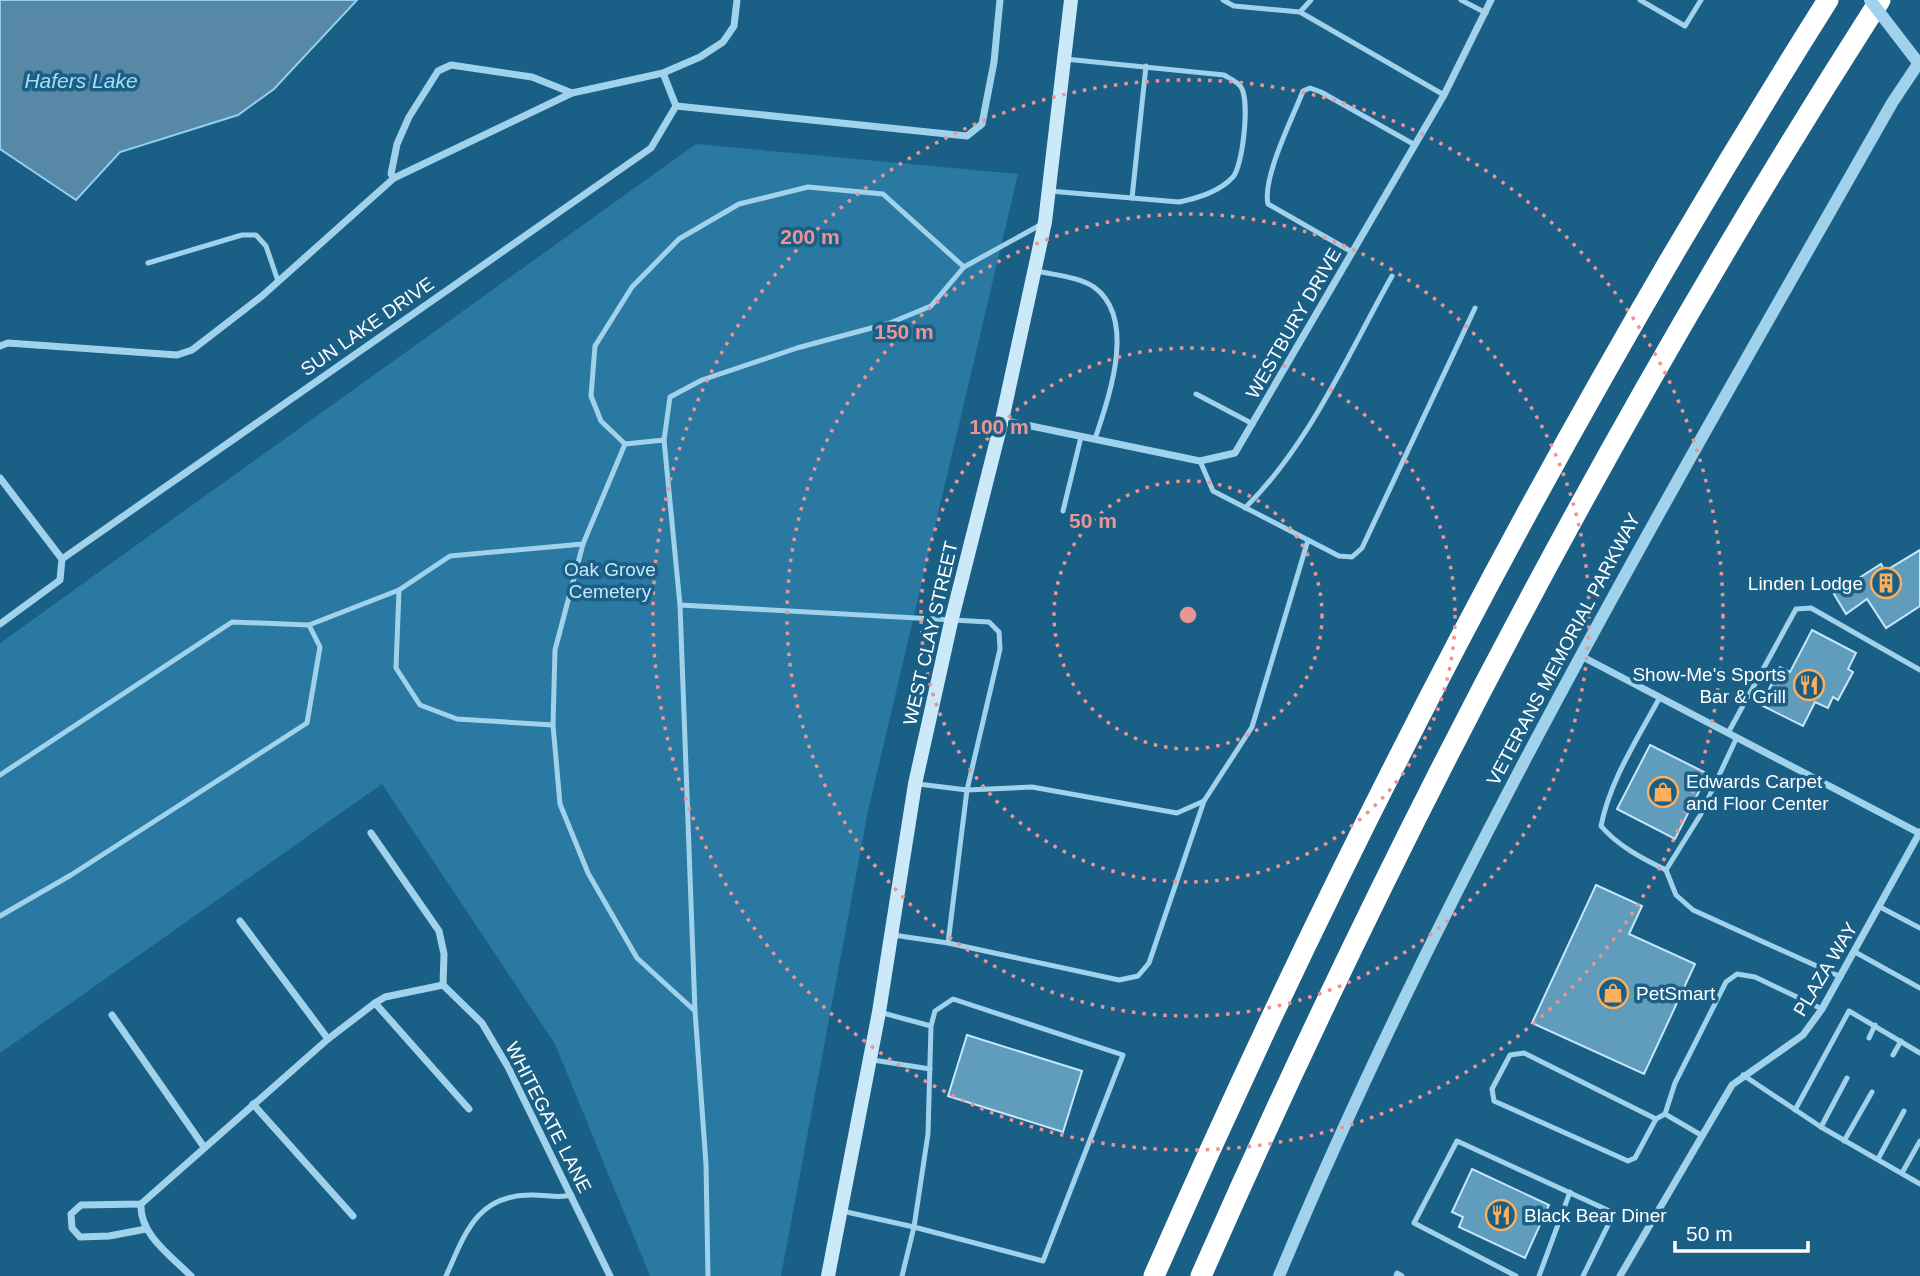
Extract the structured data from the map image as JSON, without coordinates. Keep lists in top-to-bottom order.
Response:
{
  "streets": {
    "main road": ["WEST CLAY STREET"],
    "street": [
      "WESTBURY DRIVE",
      "SUN LAKE DRIVE",
      "VETERANS MEMORIAL PARKWAY",
      "PLAZA WAY",
      "WHITEGATE LANE"
    ]
  },
  "crossings": [
    ["WESTBURY DRIVE", "WEST CLAY STREET"]
  ],
  "water": ["Hafers Lake"],
  "parks": ["Oak Grove Cemetery"],
  "places": {
    "building": ["Linden Lodge"],
    "restaurant": ["Show-Me's Sports Bar & Grill", "Black Bear Diner"],
    "shop": ["Edwards Carpet and Floor Center", "PetSmart"]
  },
  "scale_bar": "50 m",
  "rings": [
    "200 m",
    "150 m",
    "100 m",
    "50 m"
  ]
}
